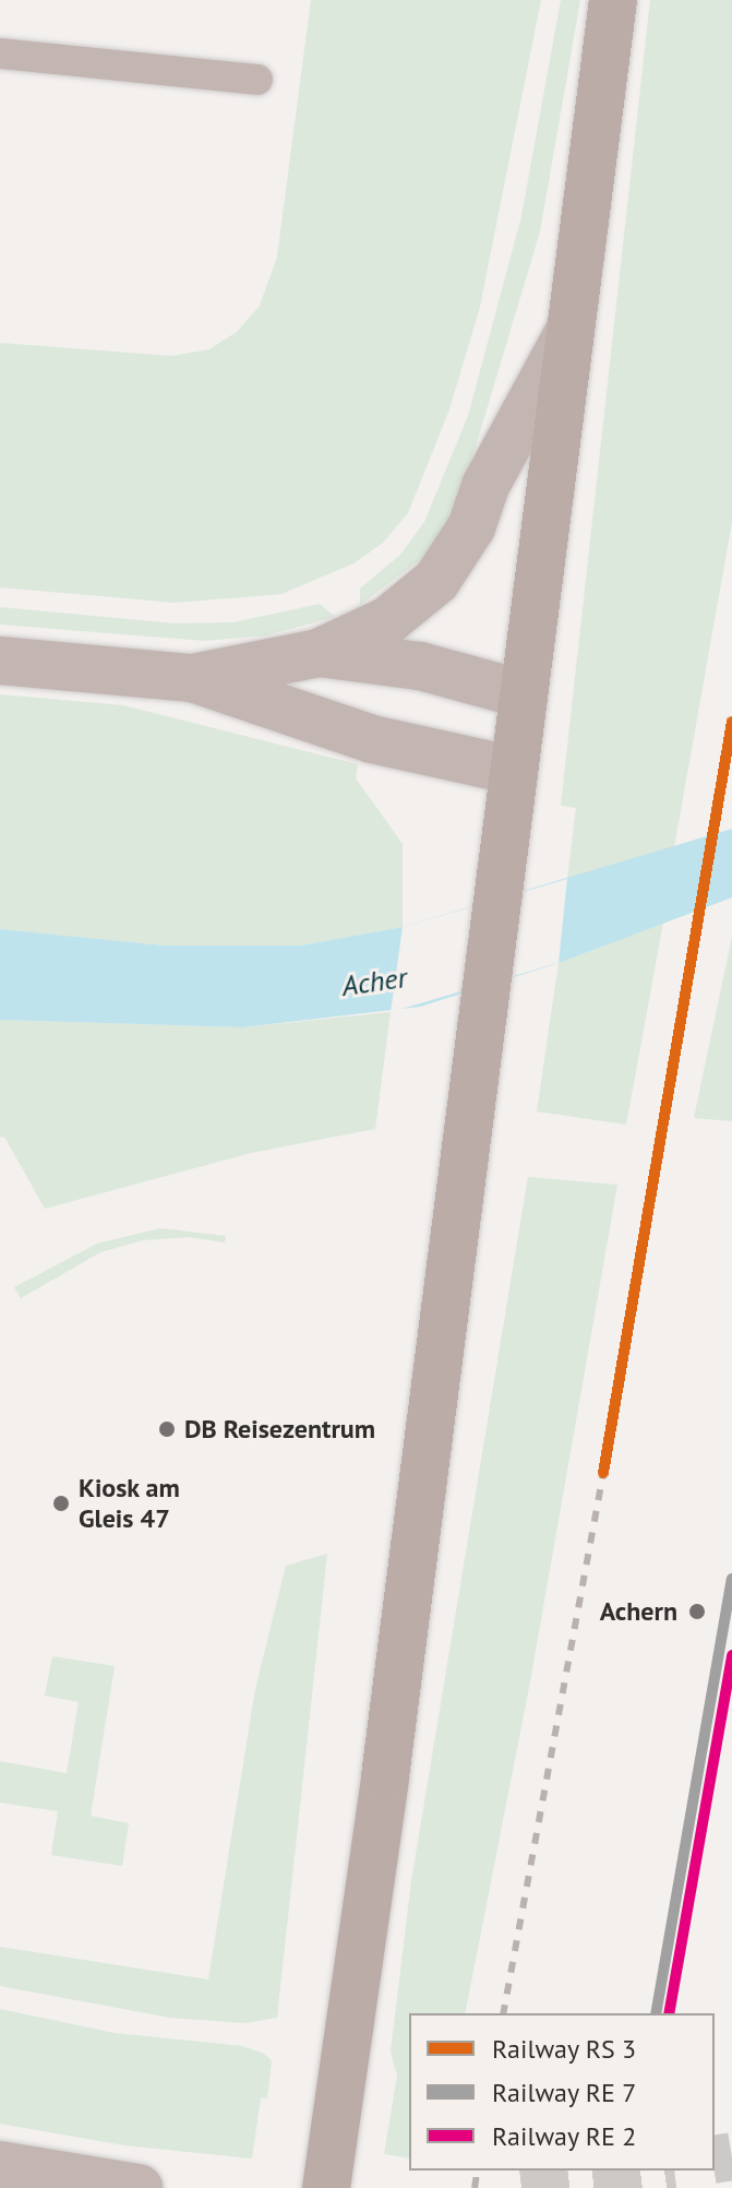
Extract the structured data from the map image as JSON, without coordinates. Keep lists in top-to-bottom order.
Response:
{
  "water": ["Acher"],
  "places": ["DB Reisezentrum", "Kiosk am Gleis 47", "Achern"],
  "legend": ["Railway RS 3", "Railway RE 7", "Railway RE 2"]
}
